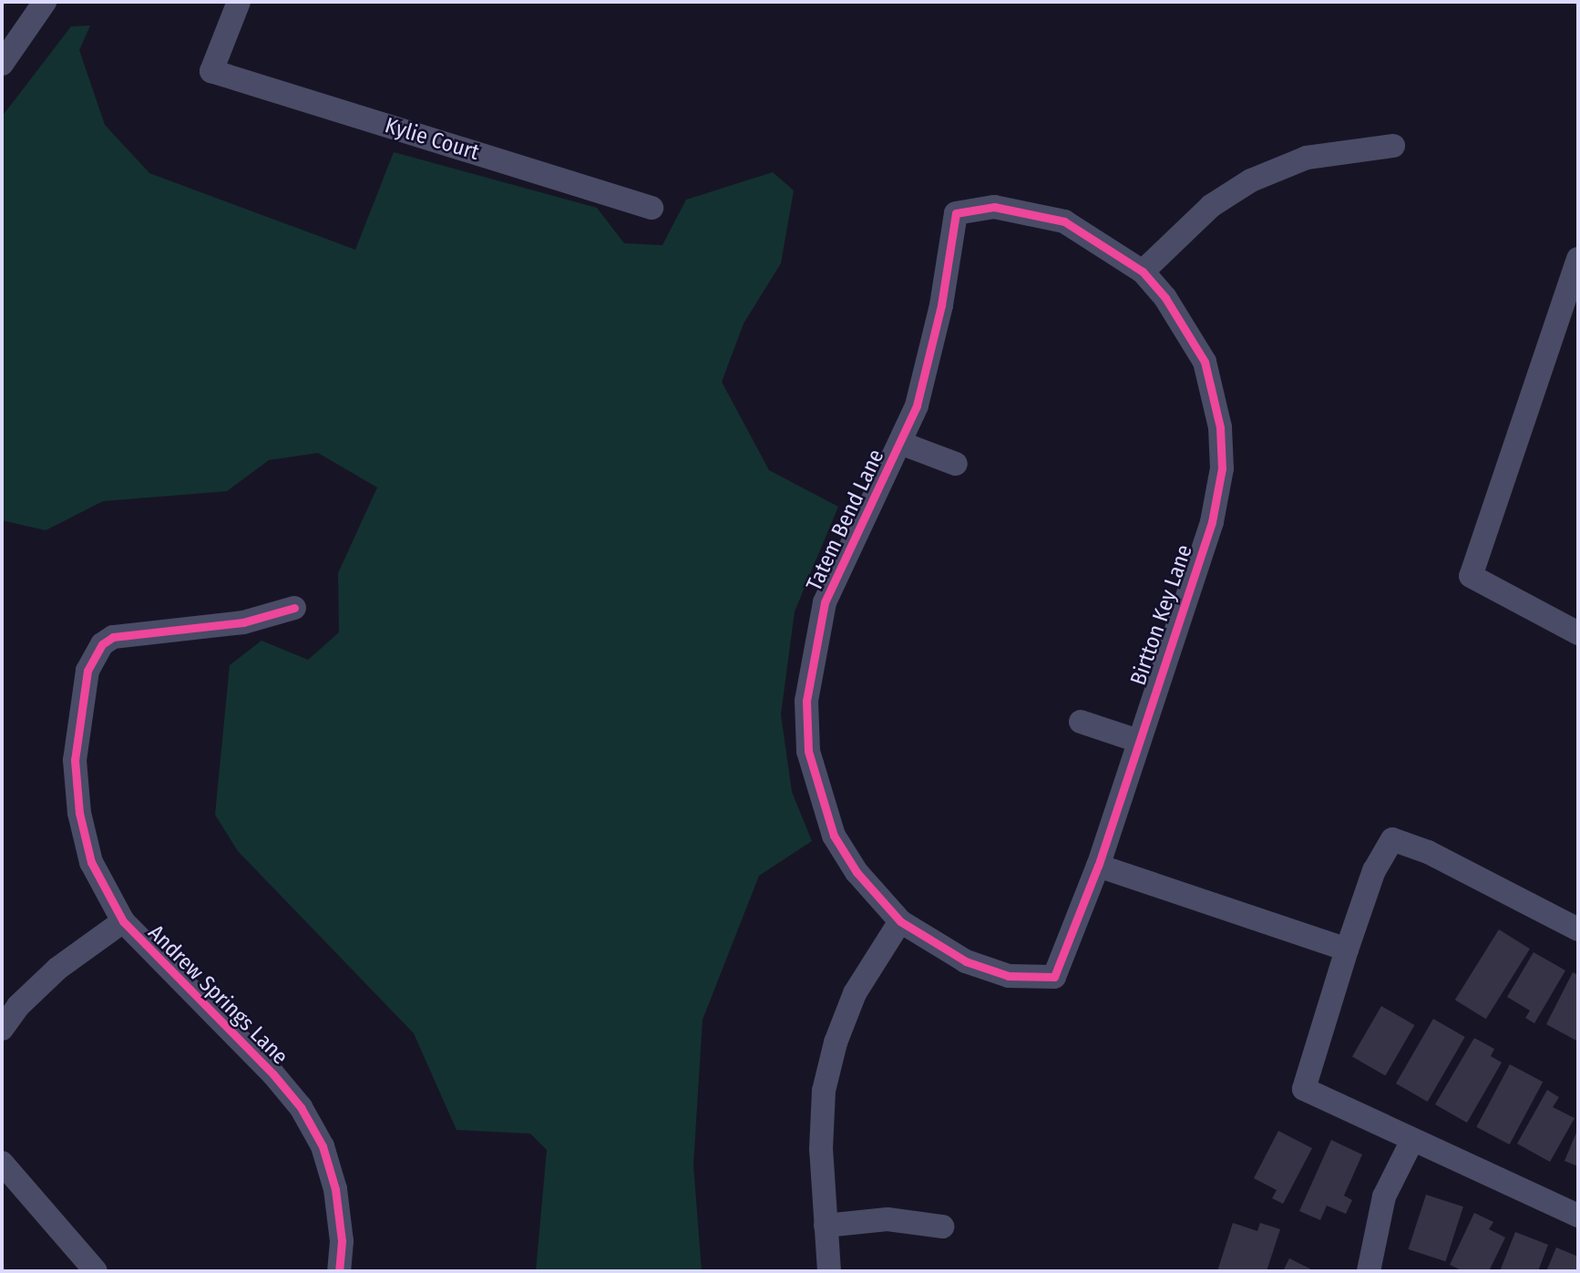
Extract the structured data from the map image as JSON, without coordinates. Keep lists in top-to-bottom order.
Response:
{
  "streets": {
    "street": [
      "Kylie Court",
      "Tatem Bend Lane",
      "Birtton Key Lane",
      "Andrew Springs Lane"
    ]
  },
  "crossings": [
    ["Tatem Bend Lane", "Birtton Key Lane"]
  ]
}
